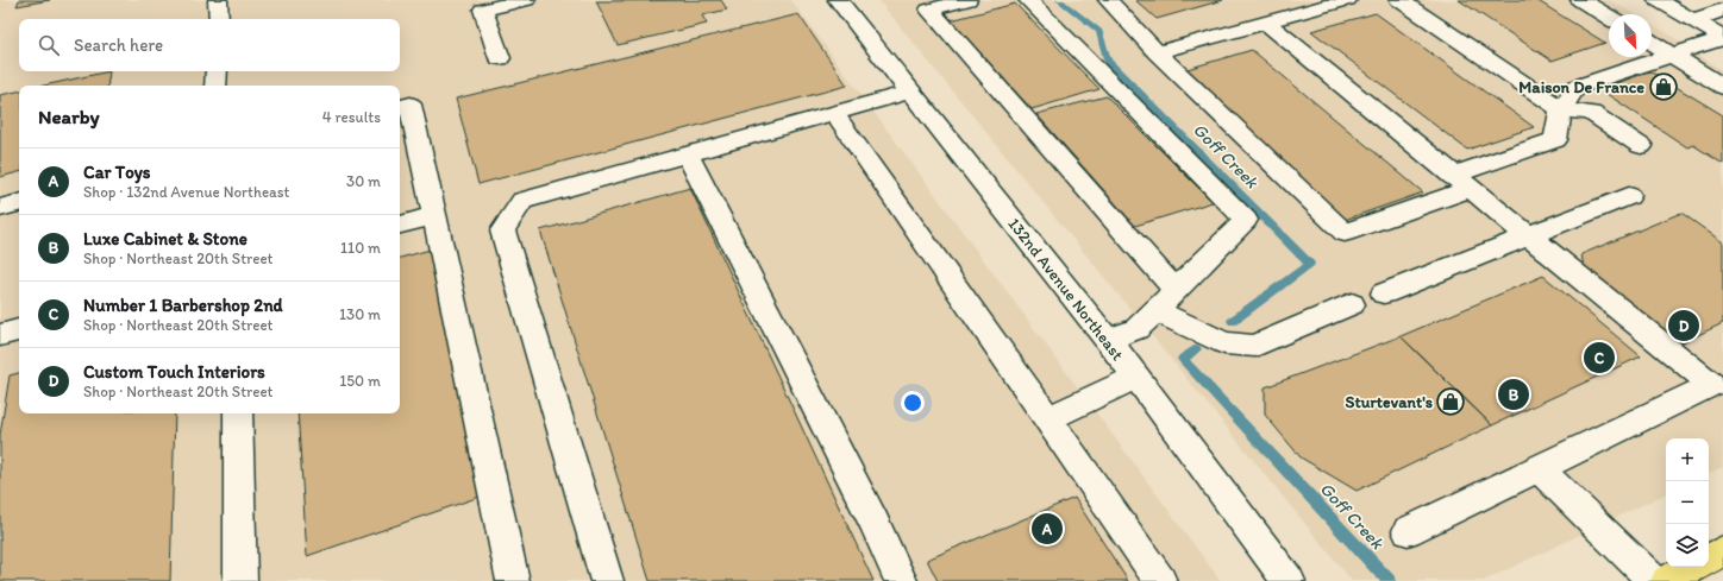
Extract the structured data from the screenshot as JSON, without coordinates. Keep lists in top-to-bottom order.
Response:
{
  "streets": {
    "street": ["132nd Avenue Northeast"]
  },
  "water": ["Goff Creek"],
  "places": {
    "shop": ["Maison De France", "Sturtevant's"]
  },
  "north": "bottom right",
  "page": {
    "search": "Search here",
    "heading": ["Nearby", "4 results"],
    "list": [
      {
        "mark": "A",
        "name": "Car Toys",
        "note": "Shop · 132nd Avenue Northeast",
        "value": "30 m"
      },
      {
        "mark": "B",
        "name": "Luxe Cabinet & Stone",
        "note": "Shop · Northeast 20th Street",
        "value": "110 m"
      },
      {
        "mark": "C",
        "name": "Number 1 Barbershop 2nd",
        "note": "Shop · Northeast 20th Street",
        "value": "130 m"
      },
      {
        "mark": "D",
        "name": "Custom Touch Interiors",
        "note": "Shop · Northeast 20th Street",
        "value": "150 m"
      }
    ],
    "pins": [
      "D",
      "C",
      "B",
      "A"
    ],
    "map_buttons": ["+", "−"]
  }
}
